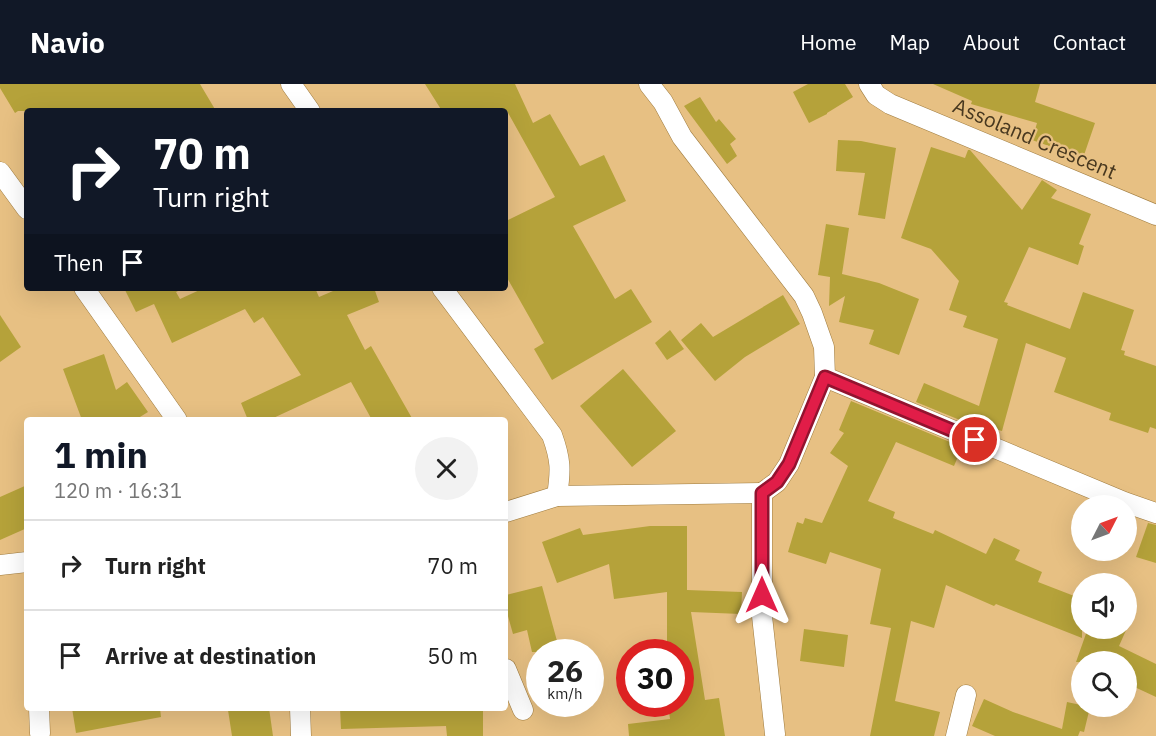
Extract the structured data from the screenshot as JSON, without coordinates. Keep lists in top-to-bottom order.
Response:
{
  "streets": {
    "street": ["Assoland Crescent"]
  },
  "north": "top right",
  "page": {
    "header": "Navio",
    "nav": [
      "Home",
      "Map",
      "About",
      "Contact"
    ],
    "turn": ["70 m", "Turn right"],
    "then": "Then",
    "heading": ["1 min", "120 m · 16:31"],
    "list": [
      {
        "name": "Turn right",
        "value": "70 m"
      },
      {
        "name": "Arrive at destination",
        "value": "50 m"
      }
    ],
    "speed": "26 km/h",
    "limit": "30"
  }
}
